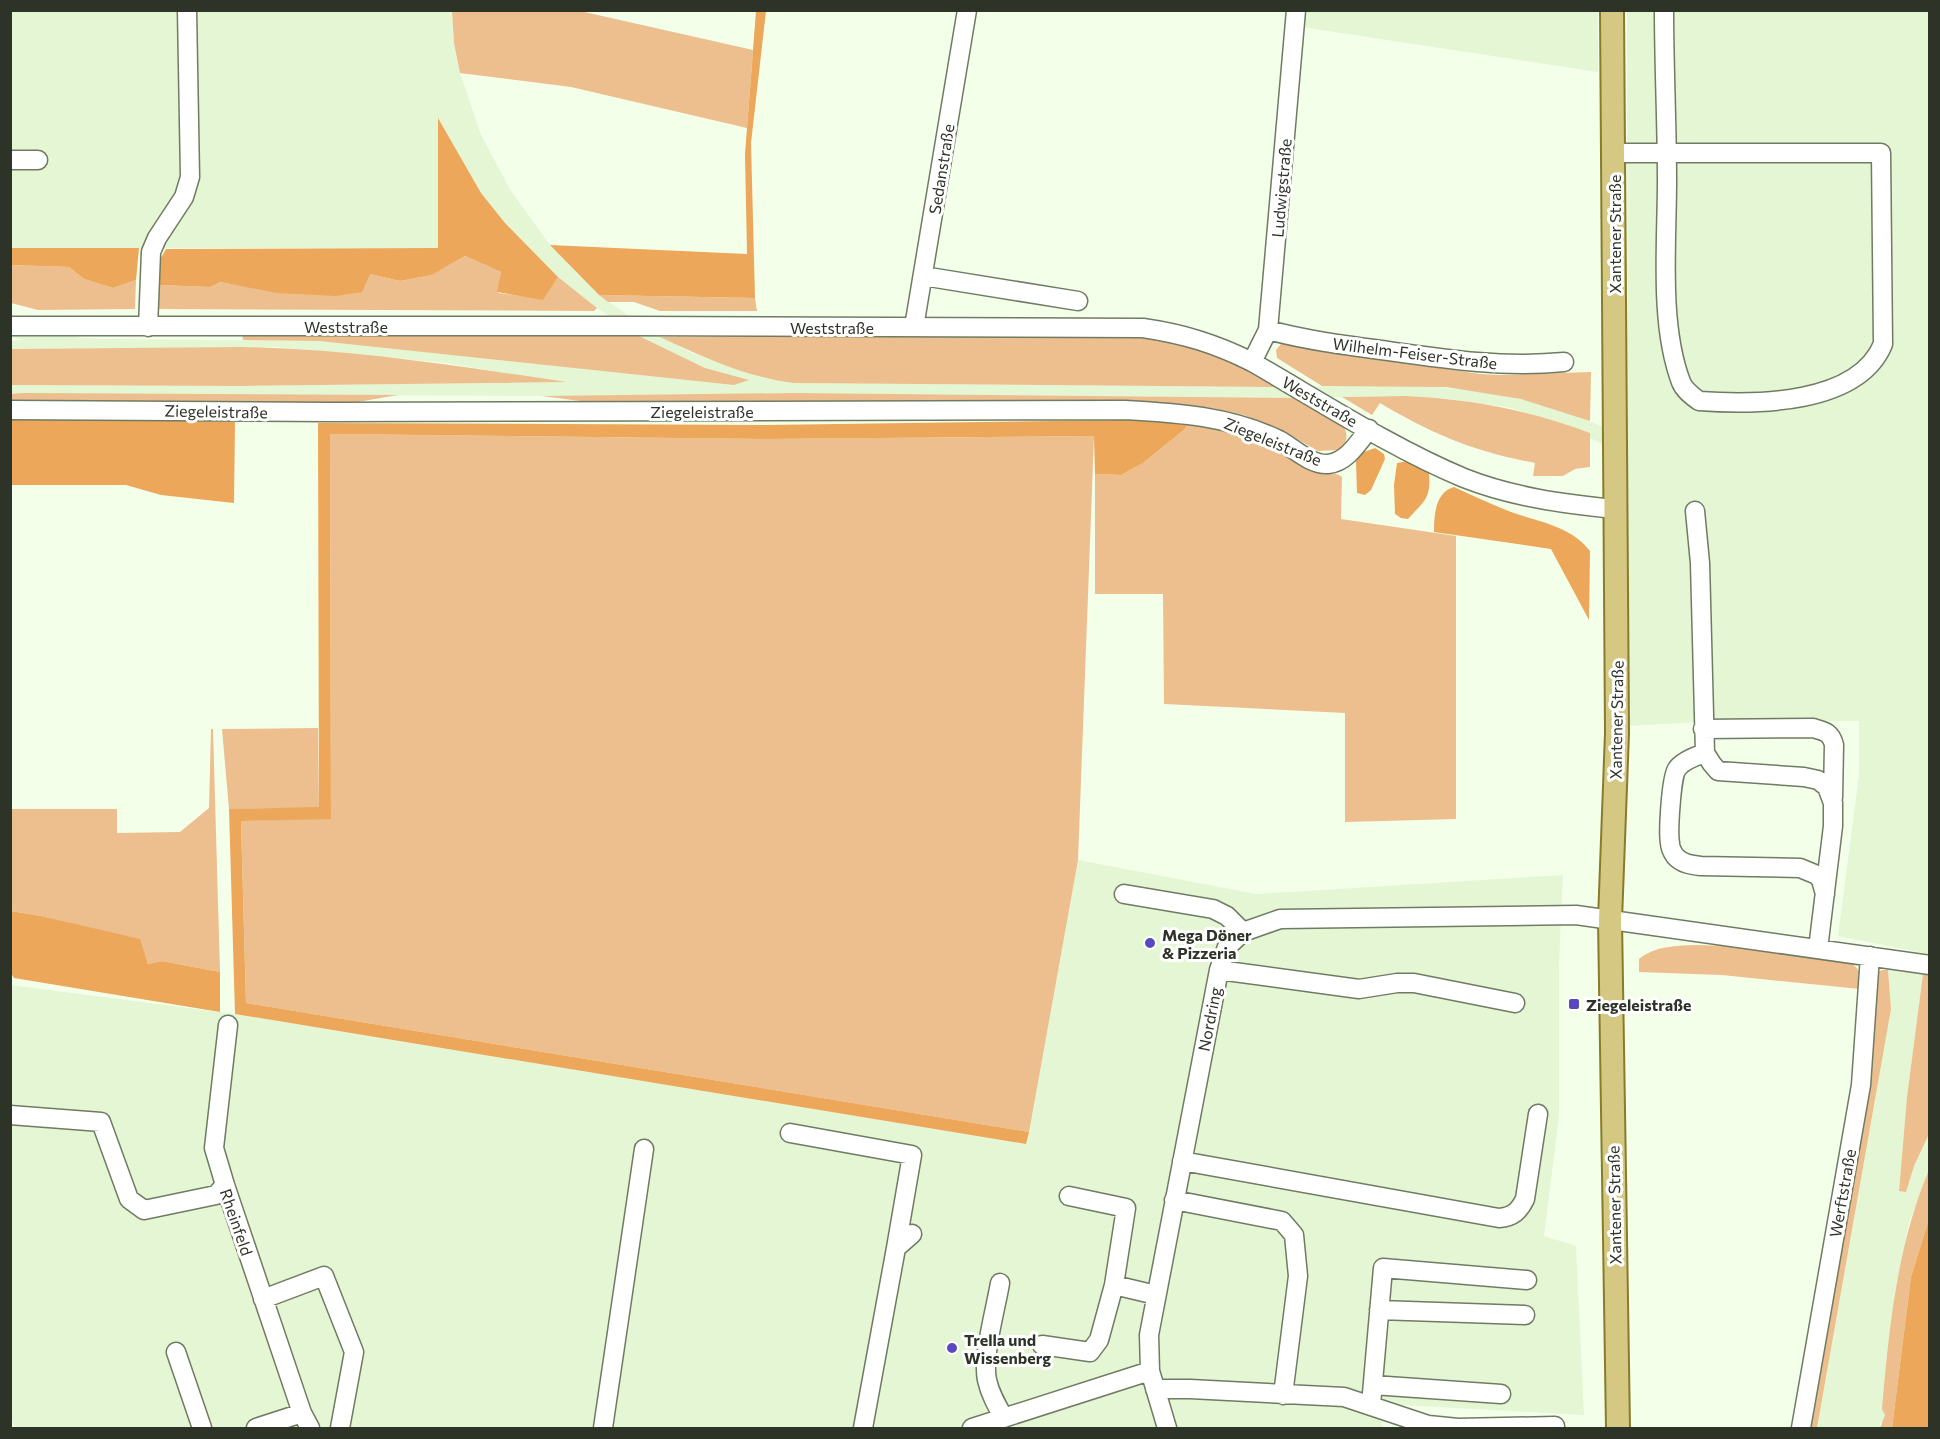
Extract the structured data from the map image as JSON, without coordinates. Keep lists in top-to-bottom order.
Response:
{
  "streets": {
    "main road": ["Xantener Straße"],
    "street": [
      "Sedanstraße",
      "Ludwigstraße",
      "Weststraße",
      "Wilhelm-Feiser-Straße",
      "Ziegeleistraße",
      "Nordring",
      "Werftstraße",
      "Rheinfeld"
    ]
  },
  "crossings": [
    ["Sedanstraße", "Weststraße"],
    ["Ludwigstraße", "Weststraße"],
    ["Ludwigstraße", "Wilhelm-Feiser-Straße"],
    ["Xantener Straße", "Weststraße"],
    ["Weststraße", "Ziegeleistraße"]
  ],
  "places": {
    "other": ["Mega Döner & Pizzeria", "Trella und Wissenberg"],
    "transit": ["Ziegeleistraße"]
  }
}
